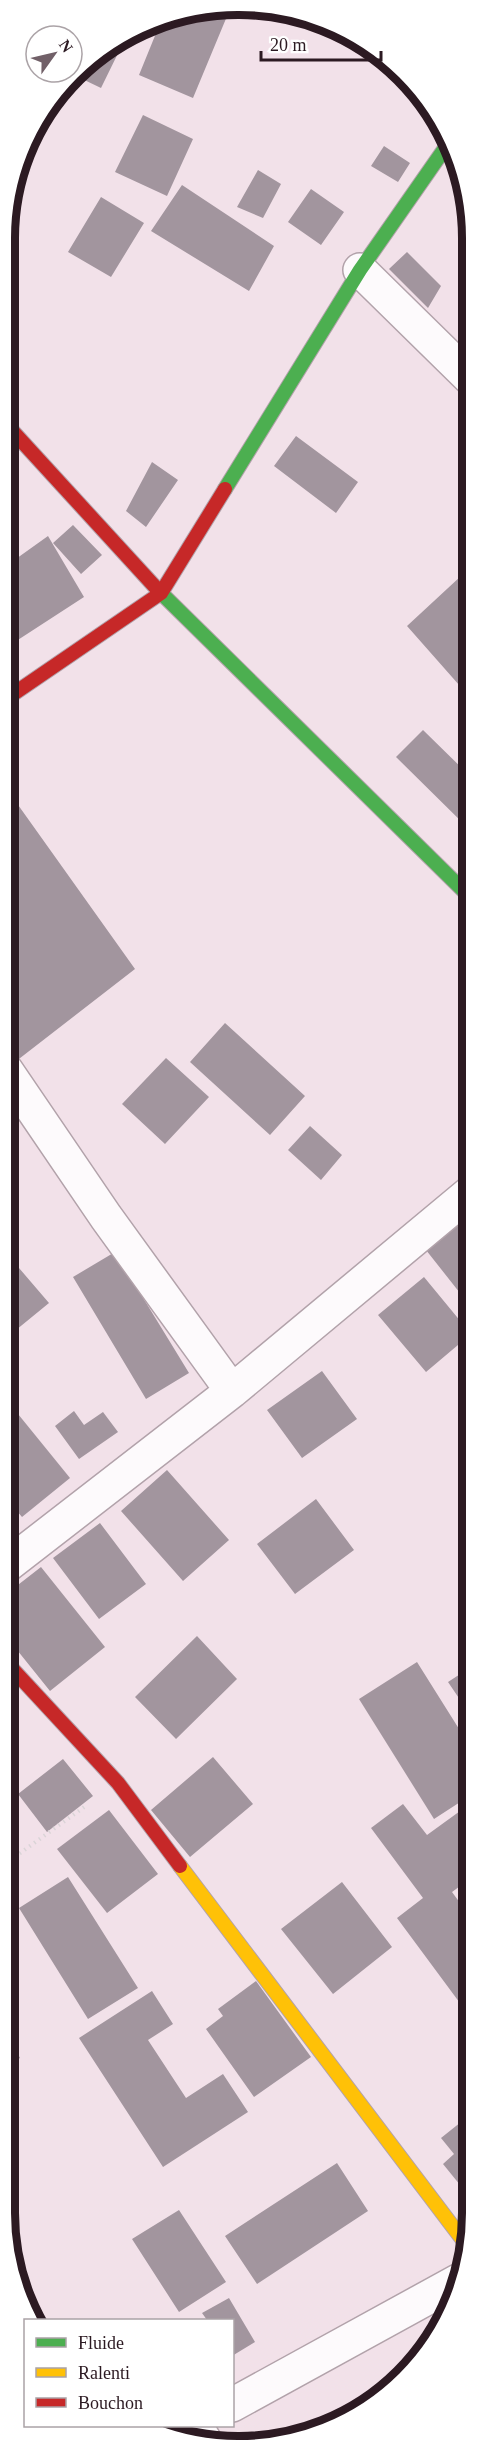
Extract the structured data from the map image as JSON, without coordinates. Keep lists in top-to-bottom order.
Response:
{
  "legend": ["Fluide", "Ralenti", "Bouchon"],
  "scale_bar": "20 m",
  "north": "top right"
}
